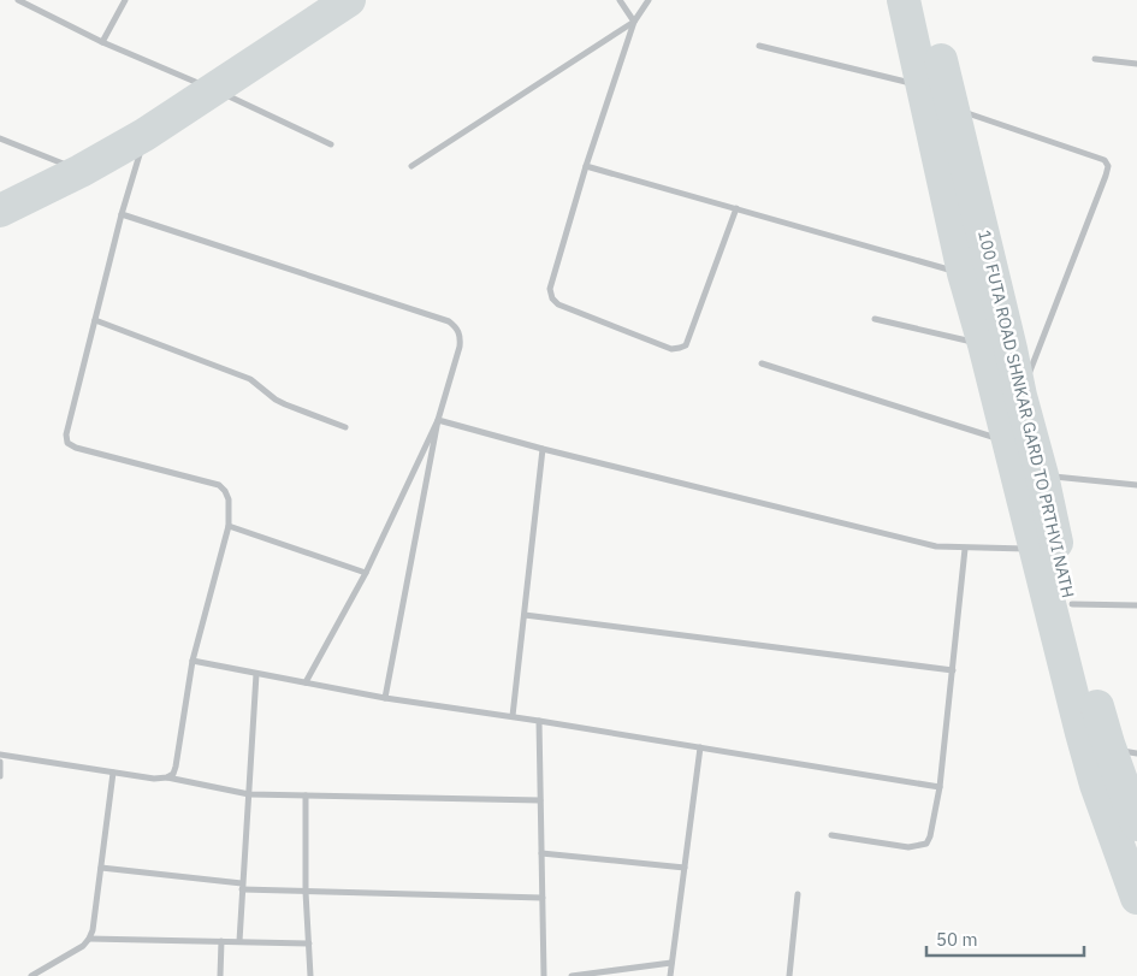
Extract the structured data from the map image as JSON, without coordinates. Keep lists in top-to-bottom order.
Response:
{
  "streets": {
    "street": ["100 FUTA ROAD SHNKAR GARD TO PRTHVI NATH"]
  },
  "scale_bar": "50 m"
}
